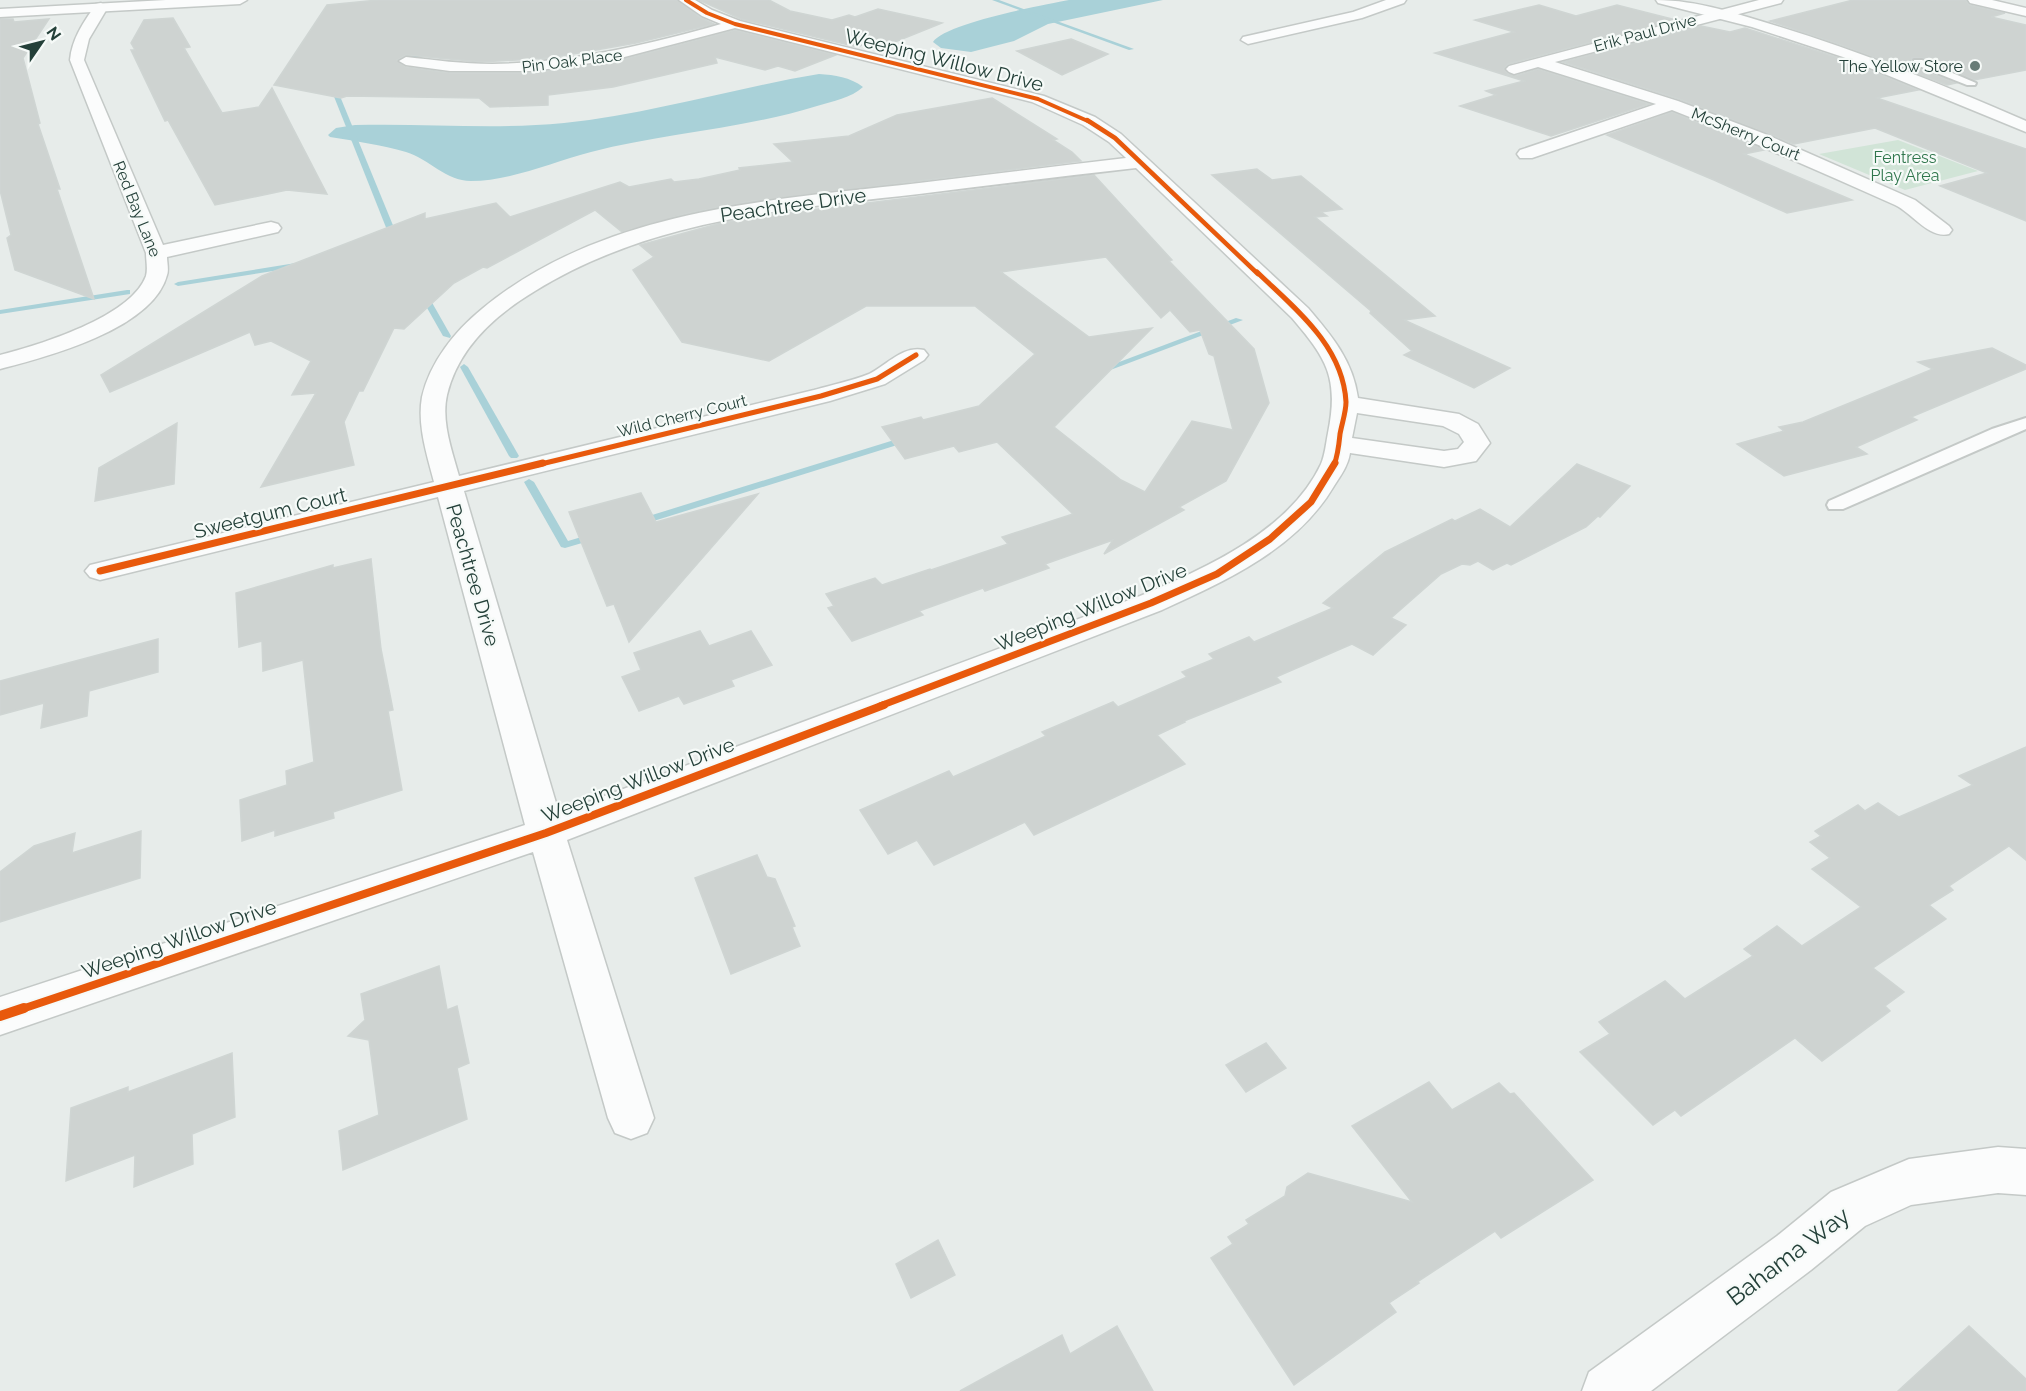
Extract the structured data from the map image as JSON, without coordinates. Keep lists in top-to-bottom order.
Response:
{
  "streets": {
    "street": [
      "Erik Paul Drive",
      "Weeping Willow Drive",
      "Pin Oak Place",
      "McSherry Court",
      "Peachtree Drive",
      "Red Bay Lane",
      "Wild Cherry Court",
      "Sweetgum Court",
      "Bahama Way"
    ]
  },
  "crossings": [
    ["Erik Paul Drive", "McSherry Court"],
    ["Weeping Willow Drive", "Pin Oak Place"],
    ["Weeping Willow Drive", "Peachtree Drive"],
    ["Peachtree Drive", "Wild Cherry Court"],
    ["Peachtree Drive", "Sweetgum Court"],
    ["Wild Cherry Court", "Sweetgum Court"]
  ],
  "parks": ["Fentress Play Area"],
  "places": ["The Yellow Store"],
  "north": "top right"
}
